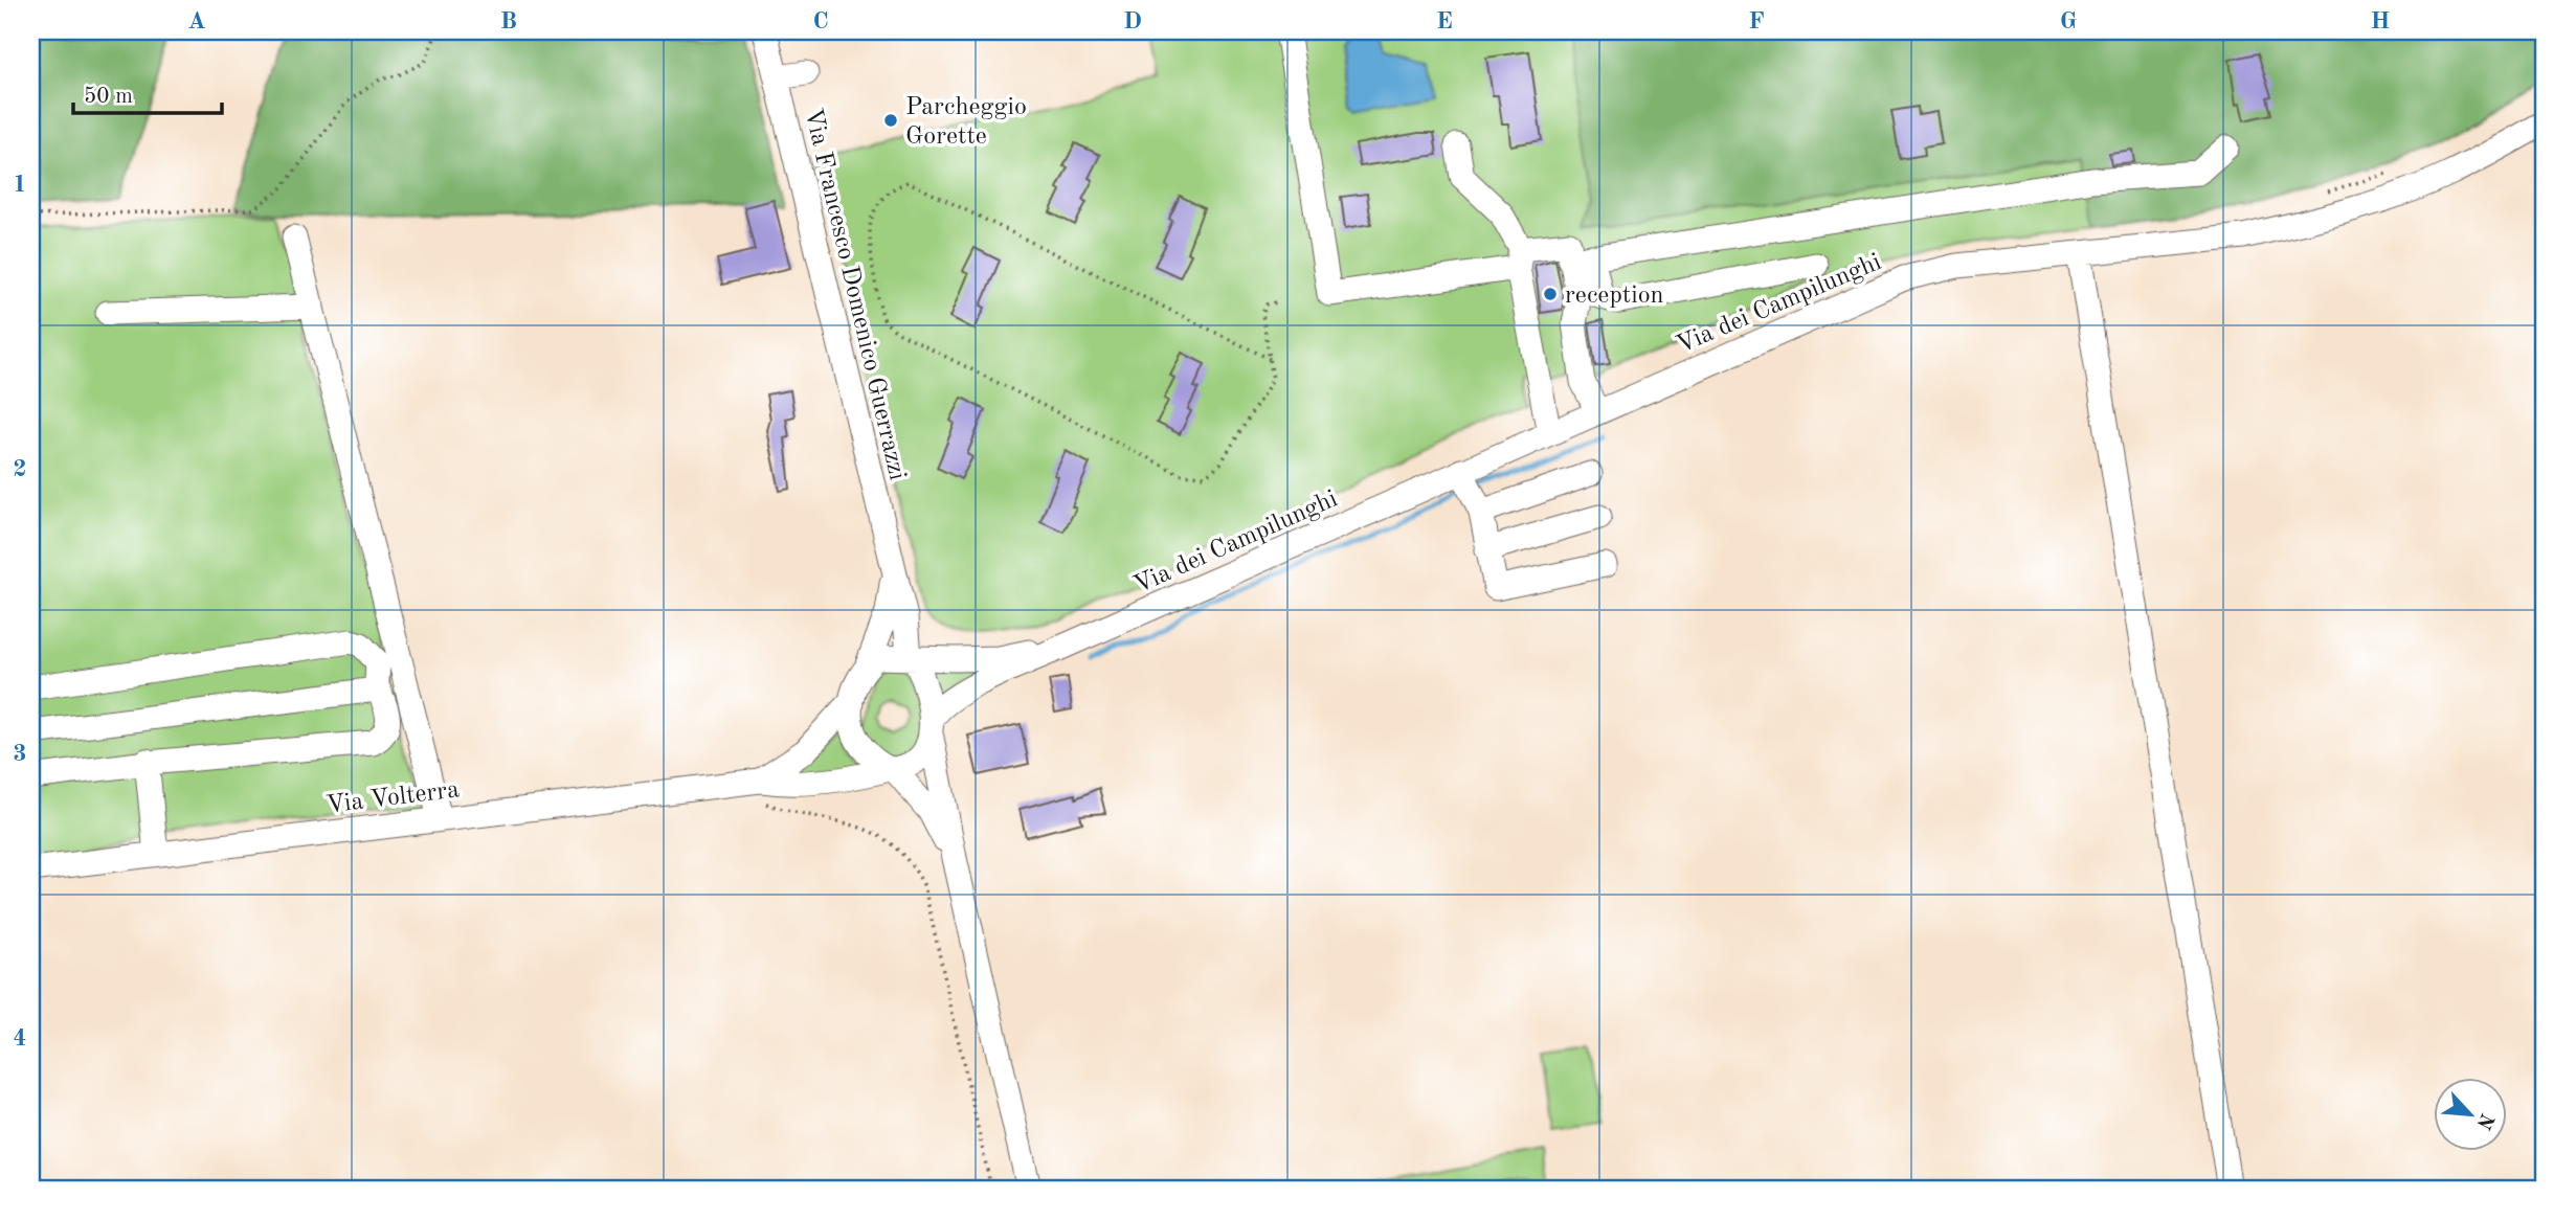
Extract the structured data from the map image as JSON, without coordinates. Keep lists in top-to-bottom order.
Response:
{
  "streets": {
    "street": ["Via Francesco Domenico Guerrazzi", "Via dei Campilunghi", "Via Volterra"]
  },
  "crossings": [
    ["Via Francesco Domenico Guerrazzi", "Via dei Campilunghi"],
    ["Via Francesco Domenico Guerrazzi", "Via Volterra"],
    ["Via dei Campilunghi", "Via Volterra"]
  ],
  "places": ["Parcheggio Gorette", "reception"],
  "scale_bar": "50 m",
  "north": "bottom right",
  "grid": {
    "columns": [
      "A",
      "B",
      "C",
      "D",
      "E",
      "F",
      "G",
      "H"
    ],
    "rows": [
      "1",
      "2",
      "3",
      "4"
    ]
  }
}
